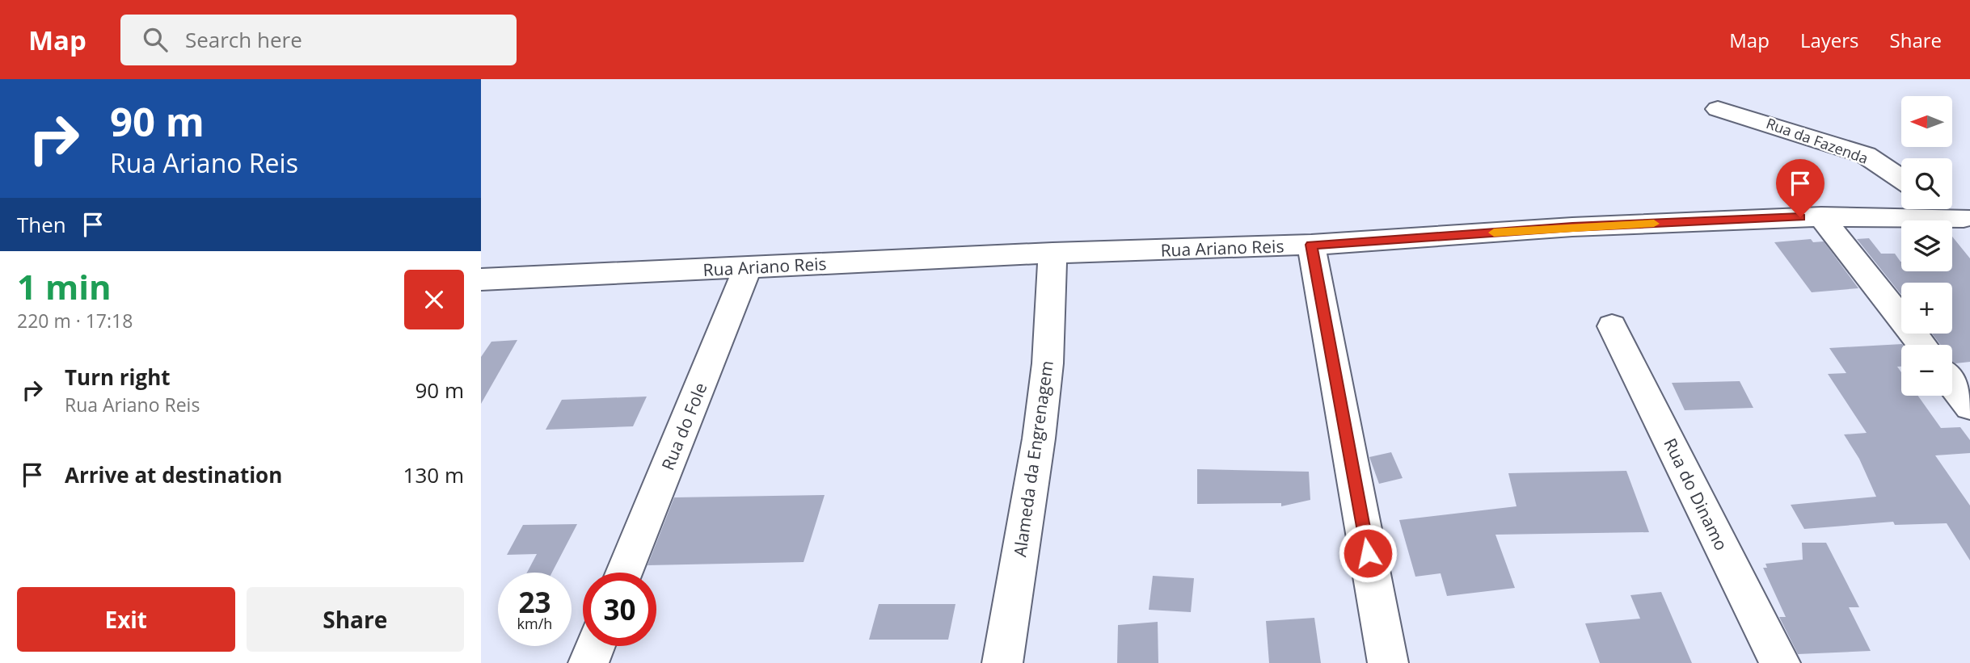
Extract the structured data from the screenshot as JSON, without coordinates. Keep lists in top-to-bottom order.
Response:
{
  "streets": {
    "street": [
      "Rua da Fazenda",
      "Rua Ariano Reis",
      "Rua do Fole",
      "Alameda da Engrenagem",
      "Rua do Dinamo"
    ]
  },
  "crossings": [
    ["Rua Ariano Reis", "Rua do Fole"],
    ["Rua Ariano Reis", "Alameda da Engrenagem"]
  ],
  "north": "left",
  "page": {
    "header": "Map",
    "search": "Search here",
    "nav": ["Map", "Layers", "Share"],
    "turn": ["90 m", "Rua Ariano Reis"],
    "map_buttons": ["+", "−"],
    "then": "Then",
    "heading": ["1 min", "220 m · 17:18"],
    "list": [
      {
        "name": "Turn right",
        "note": "Rua Ariano Reis",
        "value": "90 m"
      },
      {
        "name": "Arrive at destination",
        "value": "130 m"
      }
    ],
    "speed": "23 km/h",
    "limit": "30",
    "buttons": ["Exit", "Share"]
  }
}
